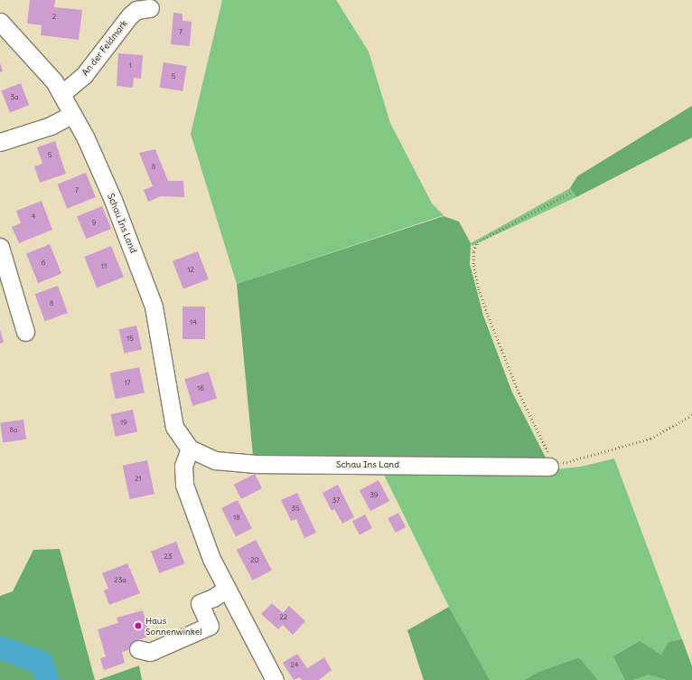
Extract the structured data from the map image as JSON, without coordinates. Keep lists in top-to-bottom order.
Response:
{
  "streets": {
    "street": ["An der Feldmark", "Schau Ins Land"]
  },
  "crossings": [
    ["An der Feldmark", "Schau Ins Land"]
  ],
  "places": ["Haus Sonnenwinkel"],
  "house_numbers": [
    "2",
    "7",
    "1",
    "5",
    "3a",
    "5",
    "8",
    "7",
    "4",
    "9",
    "6",
    "11",
    "12",
    "8",
    "14",
    "15",
    "17",
    "16",
    "19",
    "8a",
    "21",
    "39",
    "37",
    "35",
    "18",
    "23",
    "20",
    "23a",
    "22",
    "24"
  ]
}
